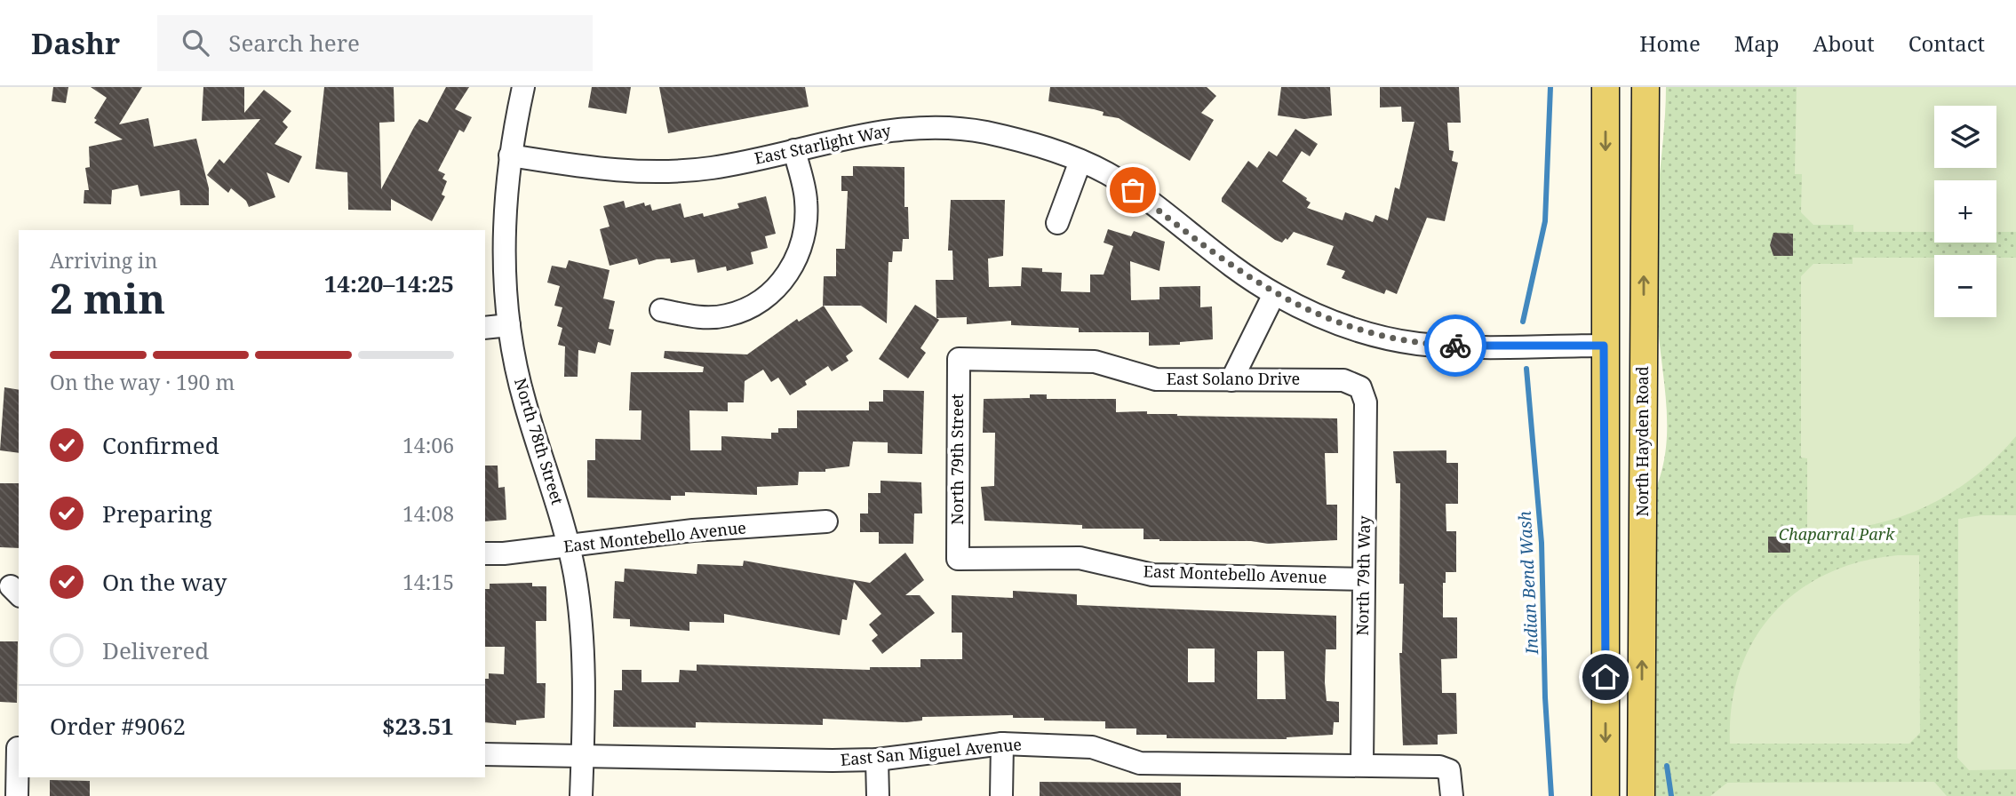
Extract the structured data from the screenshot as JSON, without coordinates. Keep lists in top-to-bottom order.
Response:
{
  "streets": {
    "main road": ["North Hayden Road"],
    "street": [
      "East Starlight Way",
      "East Solano Drive",
      "North 78th Street",
      "North 79th Street",
      "East Montebello Avenue",
      "North 79th Way",
      "East San Miguel Avenue"
    ]
  },
  "crossings": [
    ["East Starlight Way", "North 78th Street"],
    ["East Solano Drive", "North 79th Street"],
    ["East Solano Drive", "North 79th Way"],
    ["North 78th Street", "East Montebello Avenue"],
    ["North 78th Street", "East San Miguel Avenue"],
    ["North 79th Street", "East Montebello Avenue"],
    ["East Montebello Avenue", "North 79th Way"],
    ["North 79th Way", "East San Miguel Avenue"]
  ],
  "water": ["Indian Bend Wash"],
  "parks": ["Chaparral Park"],
  "page": {
    "header": "Dashr",
    "search": "Search here",
    "nav": [
      "Home",
      "Map",
      "About",
      "Contact"
    ],
    "map_buttons": ["+", "−"],
    "heading": ["2 min", "Arriving in", "14:20–14:25"],
    "panel": ["Order #9062", "$23.51"],
    "bar": "On the way · 190 m",
    "list": [
      ["Confirmed", "14:06"],
      ["Preparing", "14:08"],
      ["On the way", "14:15"],
      "Delivered"
    ]
  }
}
